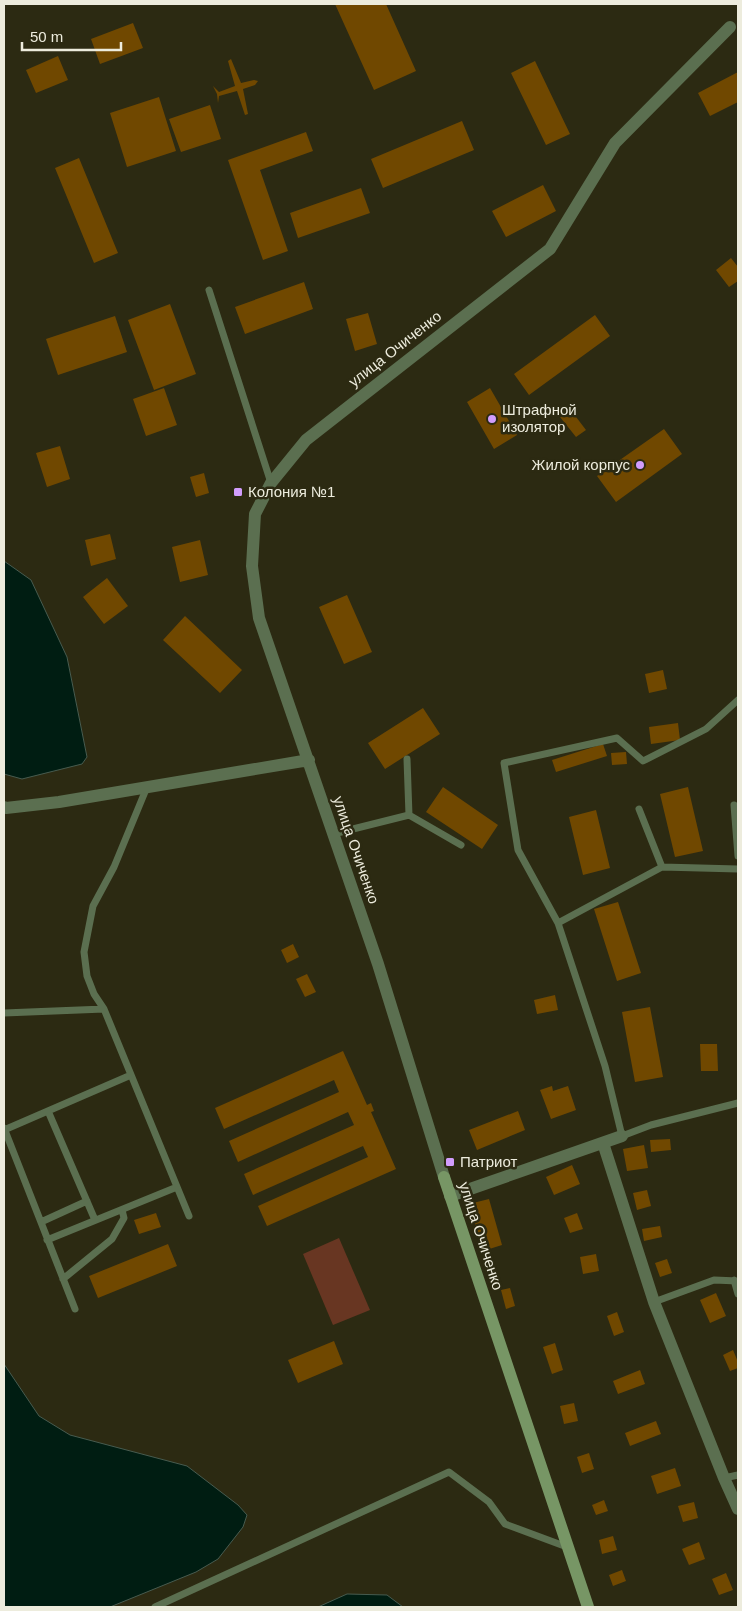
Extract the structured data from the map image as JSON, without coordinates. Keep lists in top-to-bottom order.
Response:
{
  "streets": {
    "street": ["улица Очиченко"]
  },
  "places": {
    "other": ["Штрафной изолятор", "Жилой корпус"],
    "transit": ["Колония №1", "Патриот"]
  },
  "scale_bar": "50 m"
}
